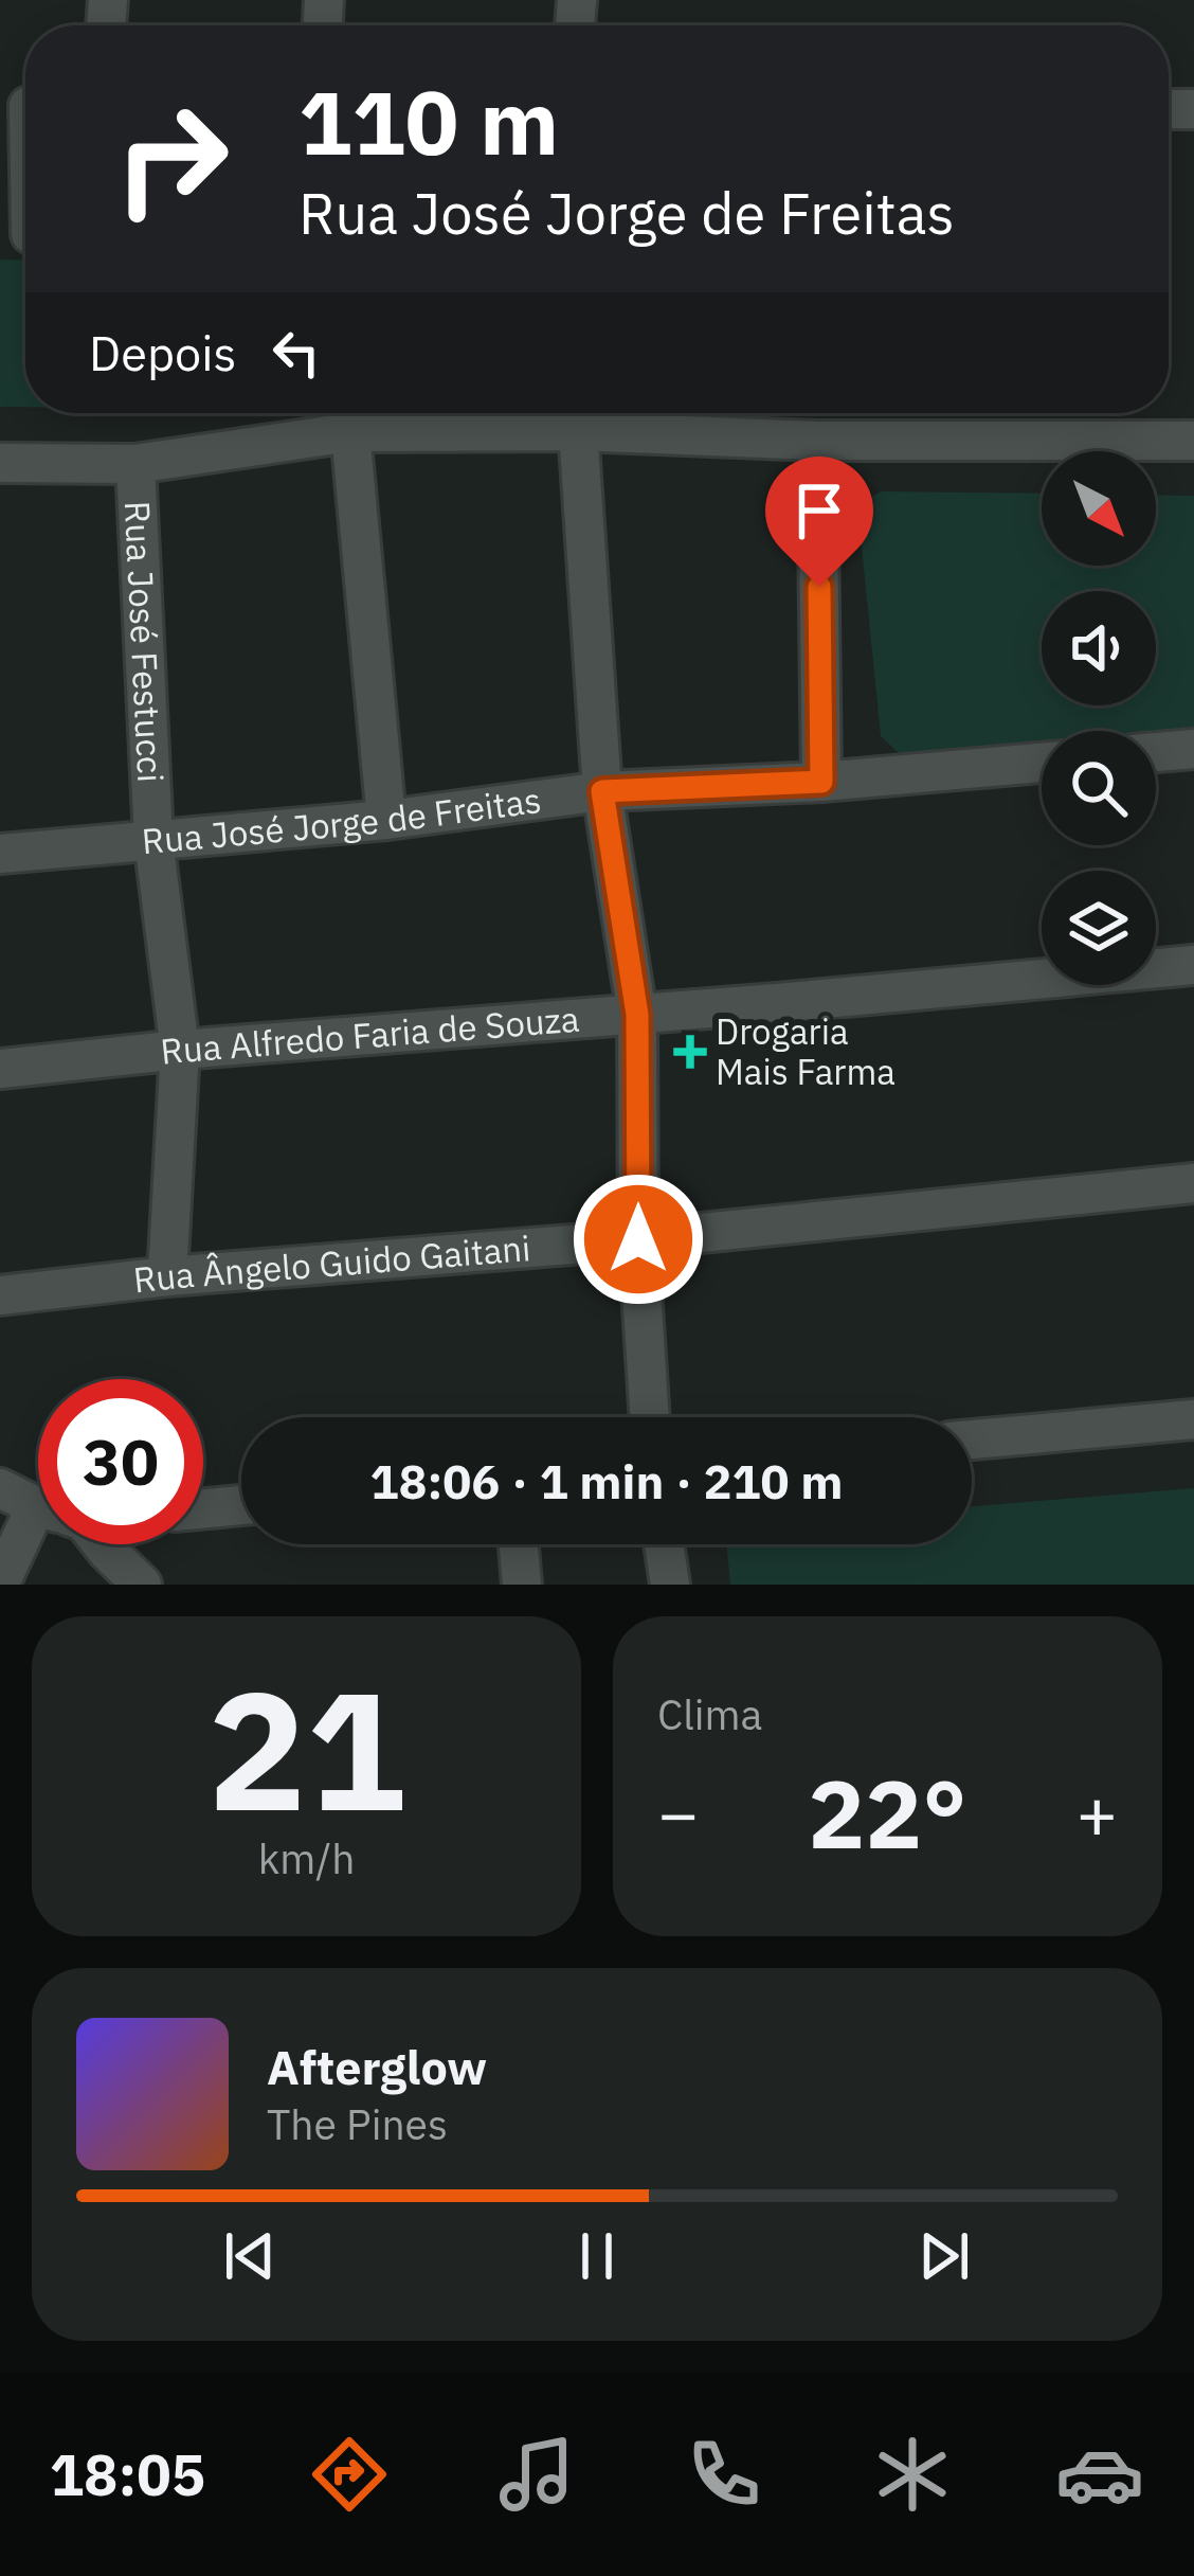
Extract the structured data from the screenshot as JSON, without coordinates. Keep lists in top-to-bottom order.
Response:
{
  "streets": {
    "street": [
      "Rua José Festucci",
      "Rua José Jorge de Freitas",
      "Rua Alfredo Faria de Souza",
      "Rua Ângelo Guido Gaitani"
    ]
  },
  "crossings": [
    ["Rua José Festucci", "Rua José Jorge de Freitas"],
    ["Rua José Festucci", "Rua Alfredo Faria de Souza"],
    ["Rua José Festucci", "Rua Ângelo Guido Gaitani"]
  ],
  "places": {
    "health": ["Drogaria Mais Farma"]
  },
  "north": "bottom right",
  "page": {
    "turn": ["110 m", "Rua José Jorge de Freitas"],
    "then": "Depois",
    "limit": "30",
    "trip": "18:06 · 1 min · 210 m",
    "tile": [
      ["21", "km/h"],
      "Clima"
    ],
    "heat": ["−", "22°", "+"],
    "song": ["Afterglow", "The Pines"],
    "tabs": "18:05"
  }
}
